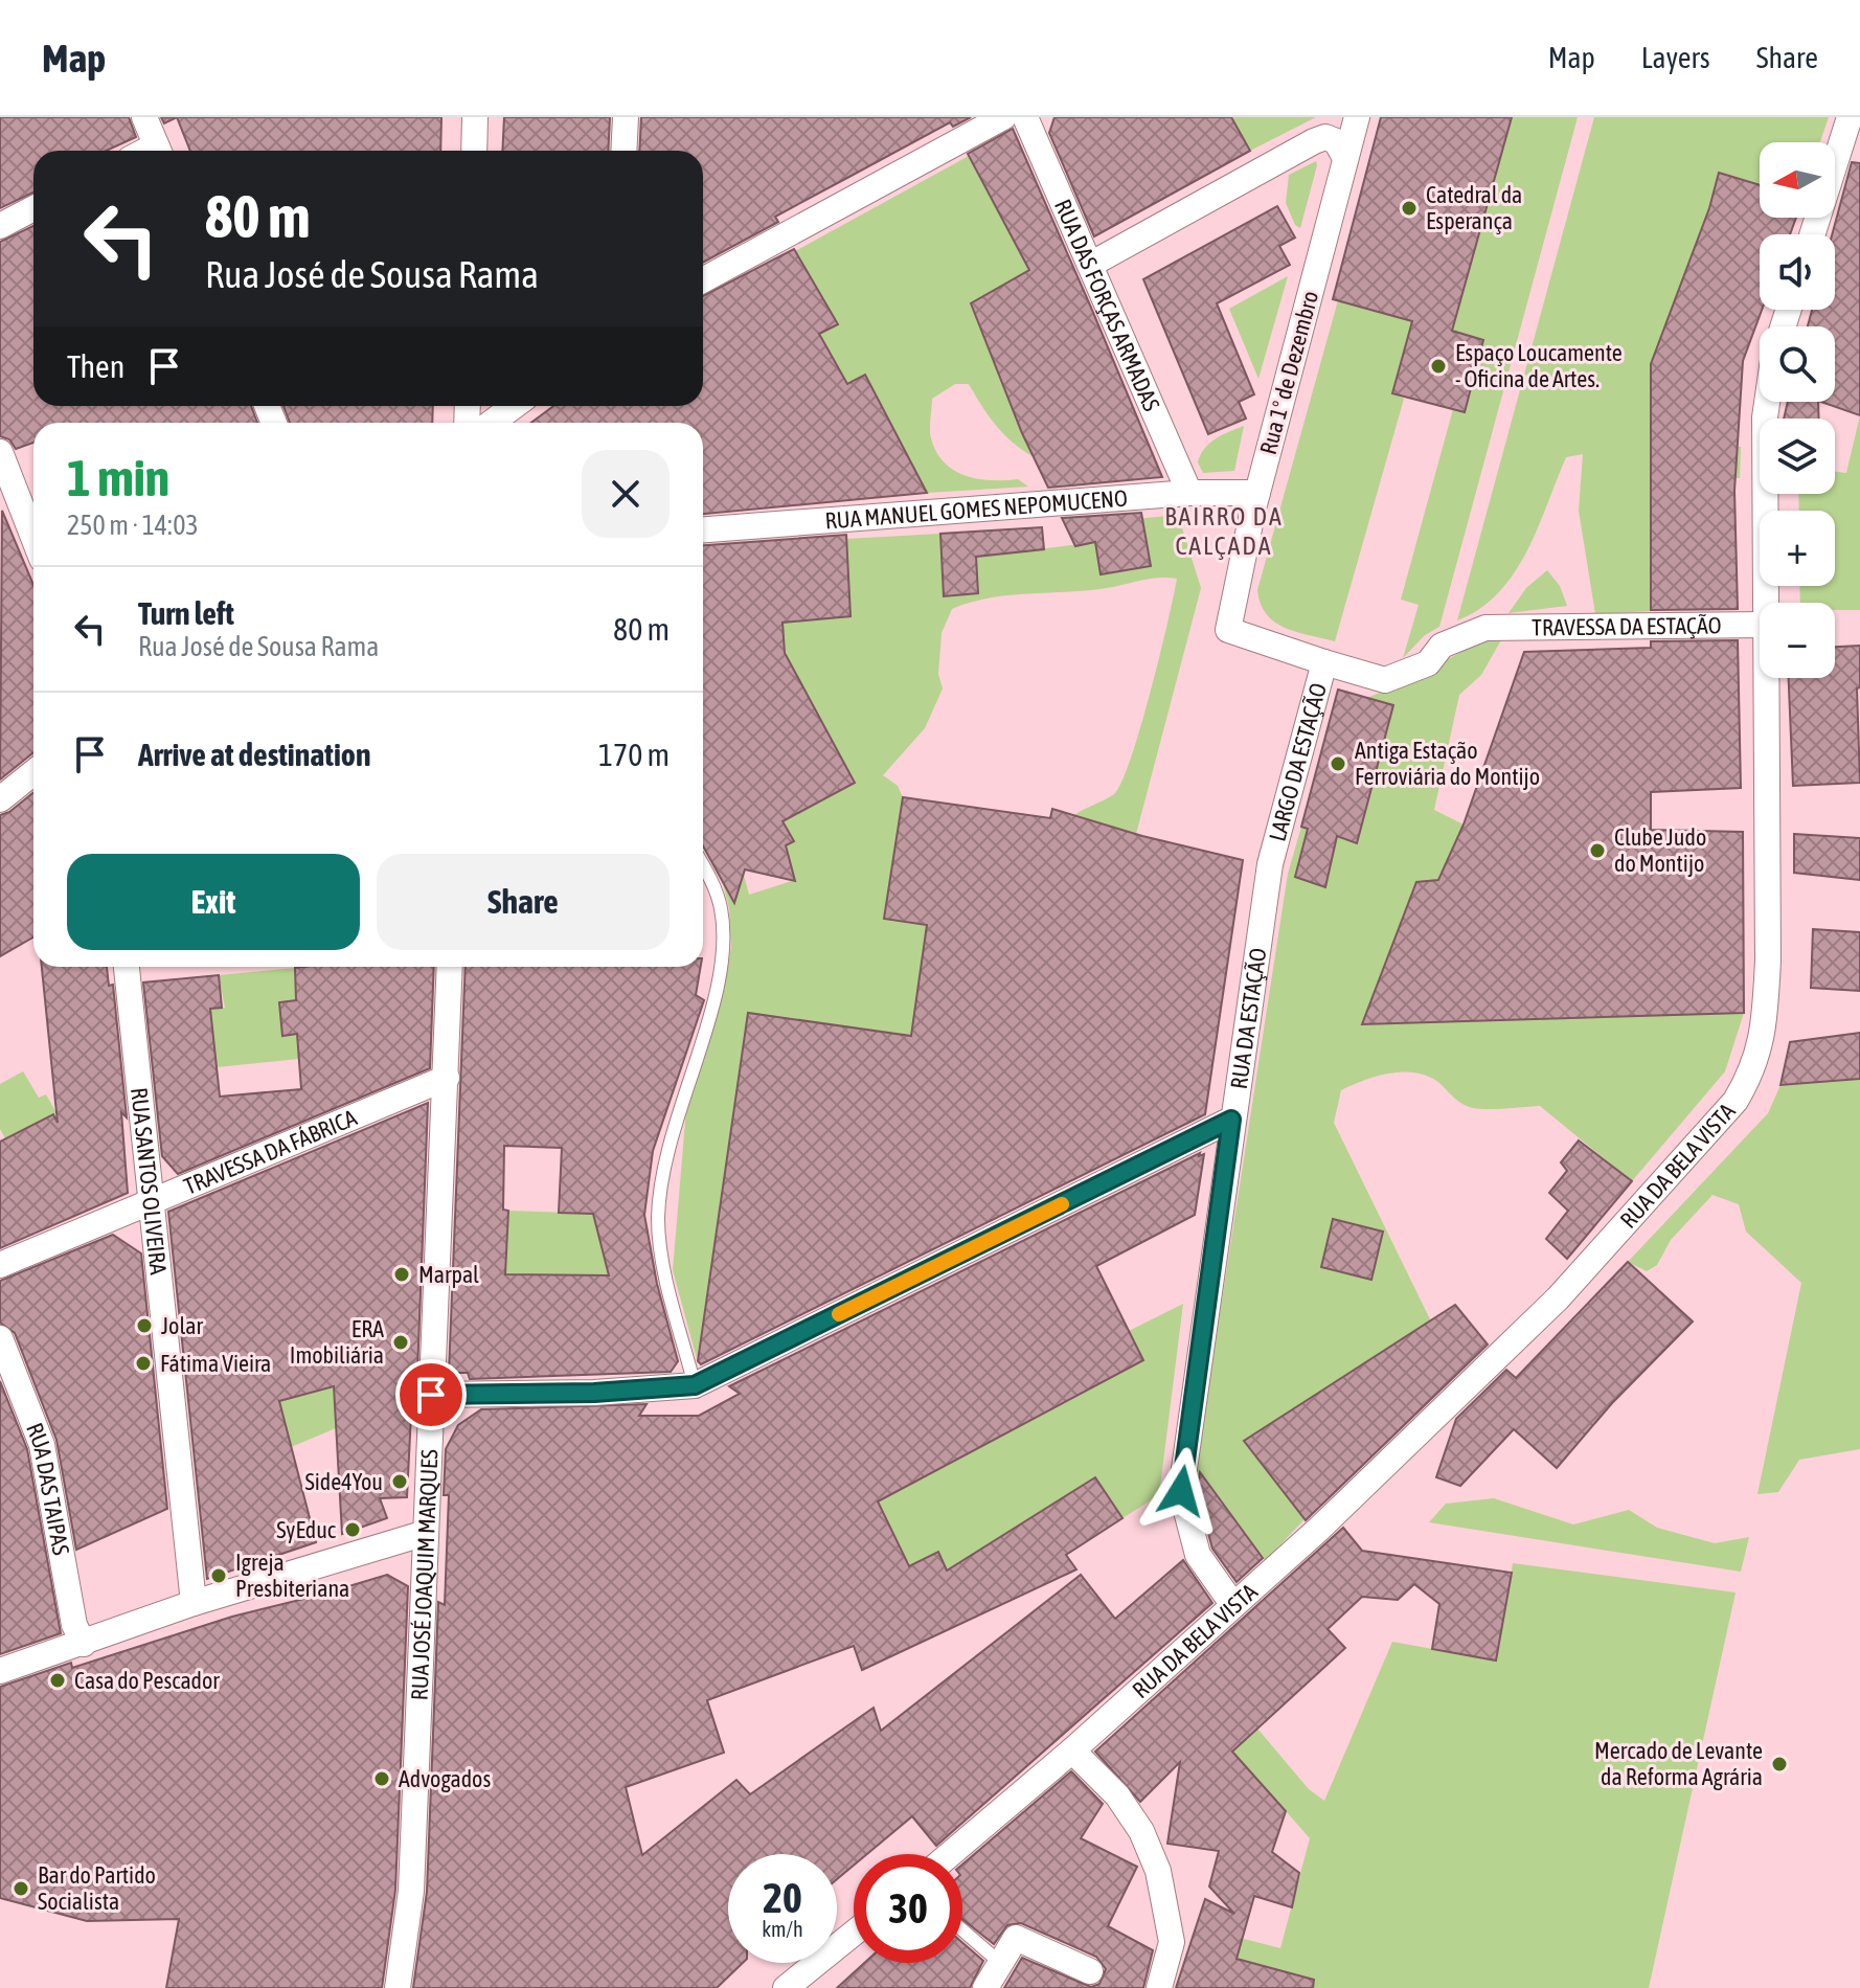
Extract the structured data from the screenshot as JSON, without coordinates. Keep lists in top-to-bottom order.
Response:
{
  "streets": {
    "street": [
      "RUA DAS FORÇAS ARMADAS",
      "Rua 1º de Dezembro",
      "RUA MANUEL GOMES NEPOMUCENO",
      "TRAVESSA DA ESTAÇÃO",
      "LARGO DA ESTAÇÃO",
      "RUA DA ESTAÇÃO",
      "TRAVESSA DA FÁBRICA",
      "RUA DA BELA VISTA",
      "RUA SANTOS OLIVEIRA",
      "RUA DAS TAIPAS",
      "RUA JOSÉ JOAQUIM MARQUES"
    ]
  },
  "crossings": [
    ["RUA DAS FORÇAS ARMADAS", "RUA MANUEL GOMES NEPOMUCENO"],
    ["Rua 1º de Dezembro", "RUA MANUEL GOMES NEPOMUCENO"],
    ["Rua 1º de Dezembro", "LARGO DA ESTAÇÃO"],
    ["TRAVESSA DA ESTAÇÃO", "LARGO DA ESTAÇÃO"],
    ["LARGO DA ESTAÇÃO", "RUA DA ESTAÇÃO"],
    ["RUA DA ESTAÇÃO", "RUA DA BELA VISTA"],
    ["TRAVESSA DA FÁBRICA", "RUA SANTOS OLIVEIRA"],
    ["TRAVESSA DA FÁBRICA", "RUA JOSÉ JOAQUIM MARQUES"]
  ],
  "districts": ["BAIRRO DA CALÇADA"],
  "places": [
    "Catedral da Esperança",
    "Espaço Loucamente - Oficina de Artes.",
    "Antiga Estação Ferroviária do Montijo",
    "Clube Judo do Montijo",
    "Marpal",
    "Jolar",
    "ERA Imobiliária",
    "Fátima Vieira",
    "Side4You",
    "SyEduc",
    "Igreja Presbiteriana",
    "Casa do Pescador",
    "Mercado de Levante da Reforma Agrária",
    "Advogados",
    "Bar do Partido Socialista"
  ],
  "north": "left",
  "page": {
    "header": "Map",
    "nav": ["Map", "Layers", "Share"],
    "map_buttons": ["+", "−"],
    "turn": ["80 m", "Rua José de Sousa Rama"],
    "then": "Then",
    "heading": ["1 min", "250 m · 14:03"],
    "list": [
      {
        "name": "Turn left",
        "note": "Rua José de Sousa Rama",
        "value": "80 m"
      },
      {
        "name": "Arrive at destination",
        "value": "170 m"
      }
    ],
    "buttons": ["Exit", "Share"],
    "speed": "20 km/h",
    "limit": "30"
  }
}
